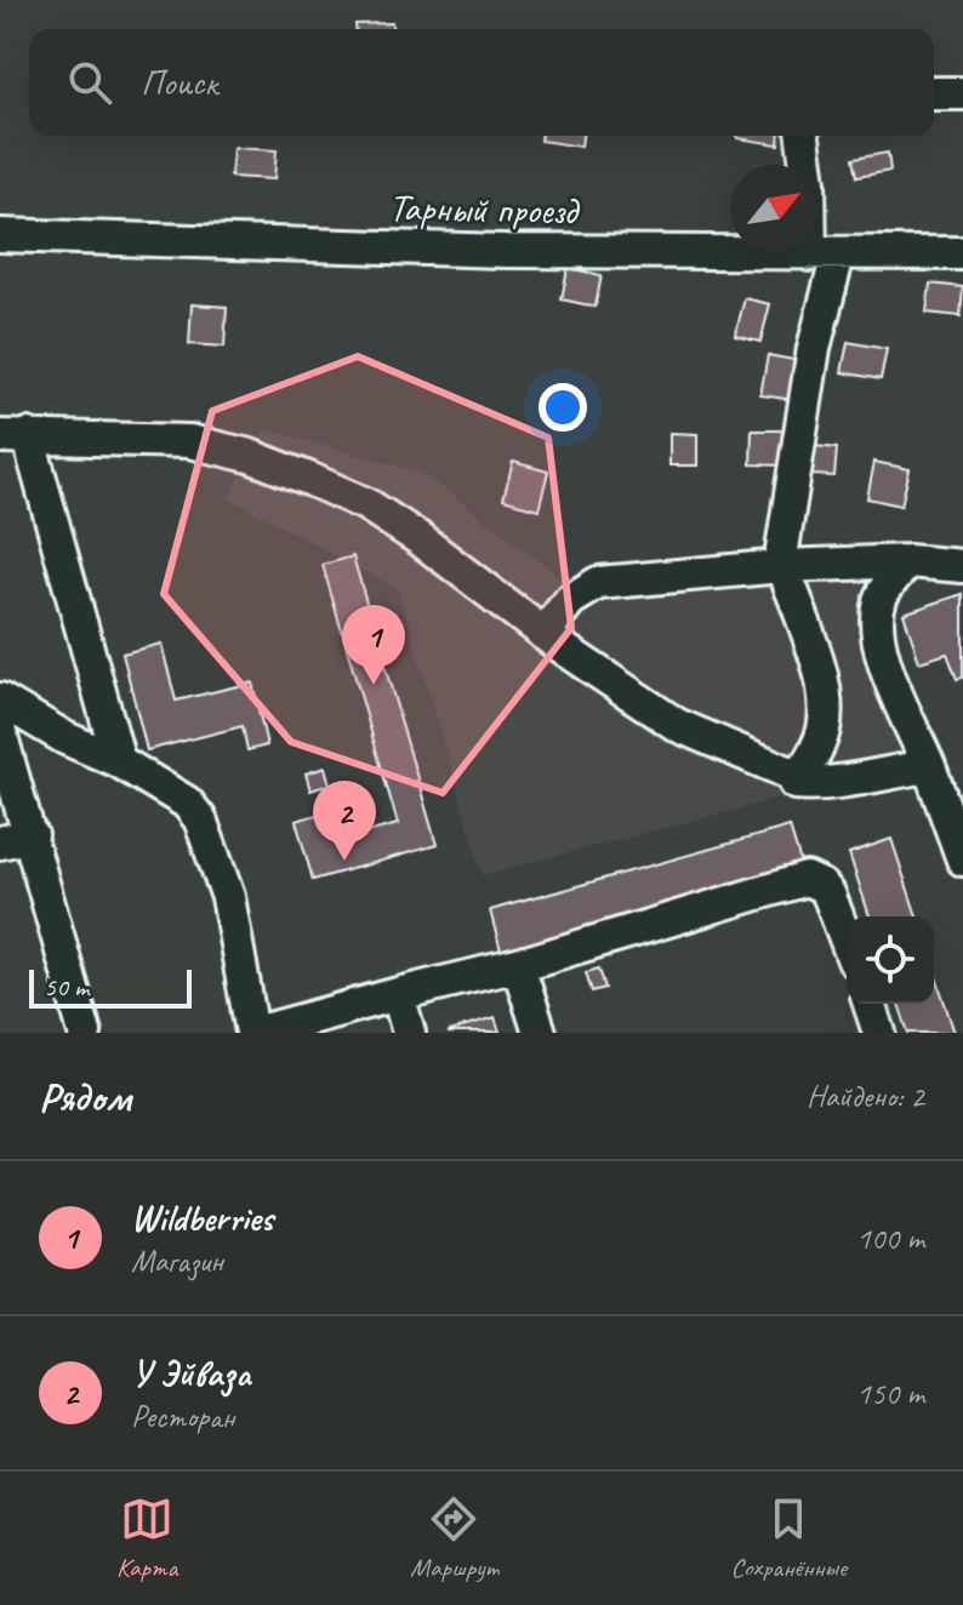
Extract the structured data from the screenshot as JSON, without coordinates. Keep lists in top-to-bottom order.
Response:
{
  "streets": {
    "street": ["Тарный проезд"]
  },
  "scale_bar": "50 m",
  "north": "top right",
  "page": {
    "search": "Поиск",
    "pins": ["1", "2"],
    "scale": "50 m",
    "heading": ["Рядом", "Найдено: 2"],
    "list": [
      {
        "mark": "1",
        "name": "Wildberries",
        "note": "Магазин",
        "value": "100 m"
      },
      {
        "mark": "2",
        "name": "У Эйваза",
        "note": "Ресторан",
        "value": "150 m"
      }
    ],
    "nav": ["Карта", "Маршрут", "Сохранённые"]
  }
}
